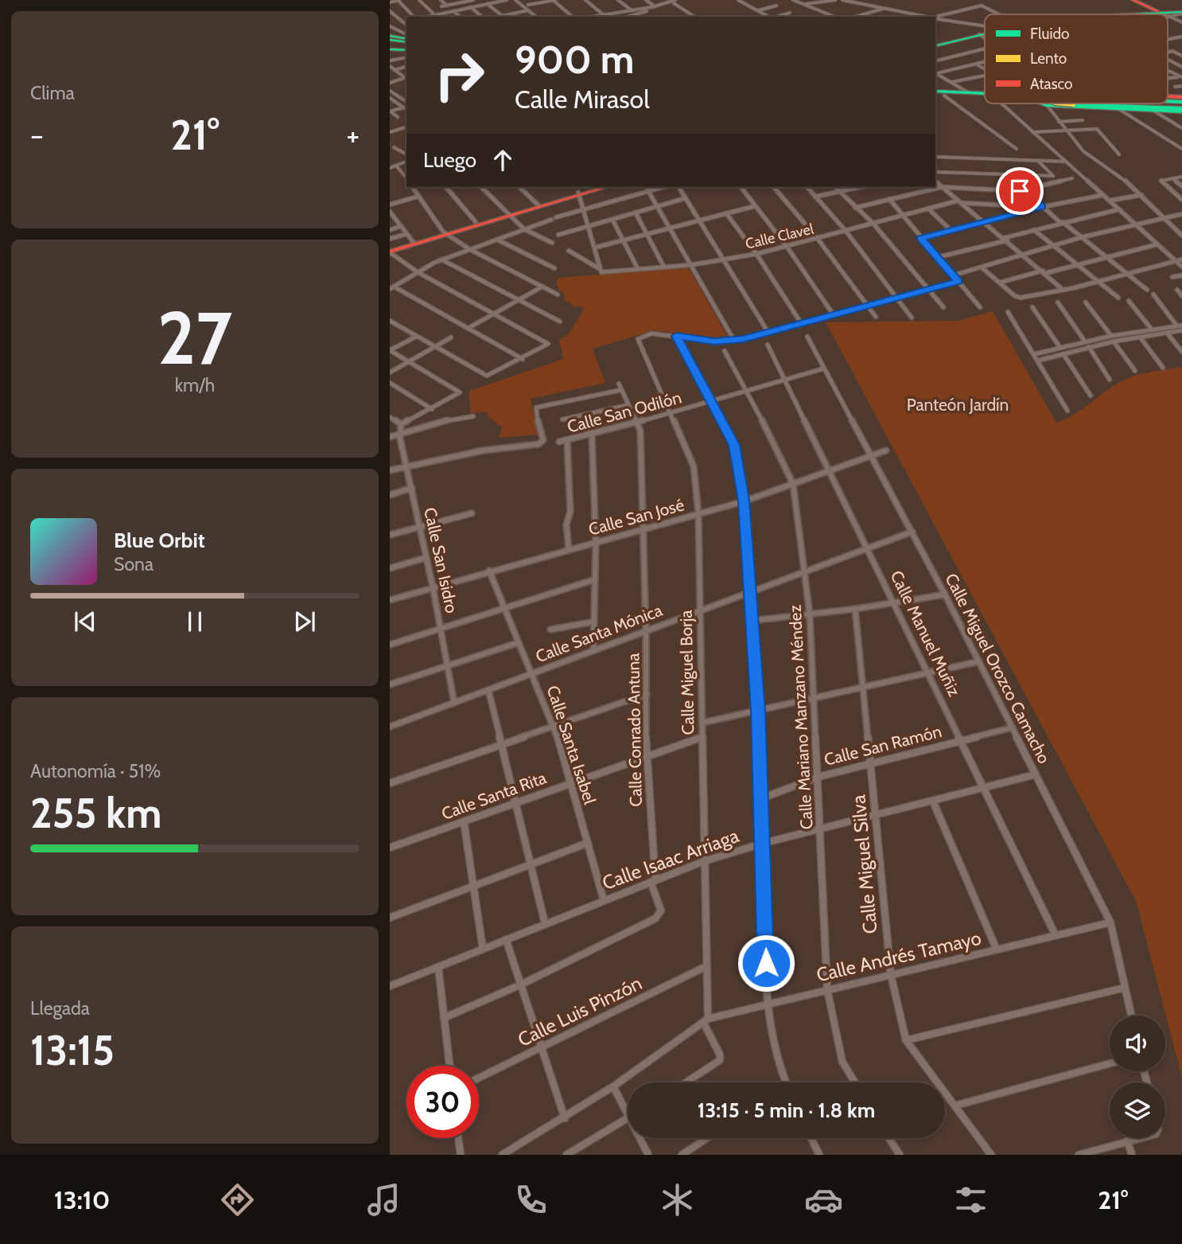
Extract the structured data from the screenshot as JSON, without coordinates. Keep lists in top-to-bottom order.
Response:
{
  "streets": {
    "street": [
      "Calle Clavel",
      "Calle San Odilón",
      "Calle San José",
      "Calle San Isidro",
      "Calle Santa Mónica",
      "Calle Manuel Muñiz",
      "Calle Miguel Orozco Camacho",
      "Calle Miguel Borja",
      "Calle Mariano Manzano Méndez",
      "Calle Conrado Antuna",
      "Calle Santa Isabel",
      "Calle San Ramón",
      "Calle Santa Rita",
      "Calle Isaac Arriaga",
      "Calle Miguel Silva",
      "Calle Andrés Tamayo",
      "Calle Luis Pinzón"
    ]
  },
  "crossings": [
    ["Calle San Odilón", "Calle Manuel Muñiz"],
    ["Calle San Odilón", "Calle Miguel Orozco Camacho"],
    ["Calle San Odilón", "Calle Miguel Borja"],
    ["Calle San Odilón", "Calle Mariano Manzano Méndez"],
    ["Calle San Odilón", "Calle Conrado Antuna"],
    ["Calle San José", "Calle San Isidro"],
    ["Calle San José", "Calle Manuel Muñiz"],
    ["Calle San José", "Calle Miguel Orozco Camacho"],
    ["Calle San José", "Calle Miguel Borja"],
    ["Calle San José", "Calle Mariano Manzano Méndez"],
    ["Calle San José", "Calle Conrado Antuna"],
    ["Calle San José", "Calle Santa Isabel"],
    ["Calle San Isidro", "Calle Santa Mónica"],
    ["Calle Santa Mónica", "Calle Manuel Muñiz"],
    ["Calle Santa Mónica", "Calle Miguel Orozco Camacho"],
    ["Calle Santa Mónica", "Calle Miguel Borja"],
    ["Calle Santa Mónica", "Calle Mariano Manzano Méndez"],
    ["Calle Santa Mónica", "Calle Conrado Antuna"],
    ["Calle Santa Mónica", "Calle Santa Isabel"],
    ["Calle Manuel Muñiz", "Calle San Ramón"],
    ["Calle Manuel Muñiz", "Calle Isaac Arriaga"],
    ["Calle Manuel Muñiz", "Calle Andrés Tamayo"],
    ["Calle Miguel Orozco Camacho", "Calle San Ramón"],
    ["Calle Miguel Orozco Camacho", "Calle Isaac Arriaga"],
    ["Calle Miguel Orozco Camacho", "Calle Andrés Tamayo"],
    ["Calle Miguel Borja", "Calle Santa Rita"],
    ["Calle Miguel Borja", "Calle Isaac Arriaga"],
    ["Calle Miguel Borja", "Calle Andrés Tamayo"],
    ["Calle Miguel Borja", "Calle Luis Pinzón"],
    ["Calle Mariano Manzano Méndez", "Calle San Ramón"],
    ["Calle Mariano Manzano Méndez", "Calle Isaac Arriaga"],
    ["Calle Mariano Manzano Méndez", "Calle Andrés Tamayo"],
    ["Calle Conrado Antuna", "Calle Santa Rita"],
    ["Calle Conrado Antuna", "Calle Isaac Arriaga"],
    ["Calle Santa Isabel", "Calle Santa Rita"],
    ["Calle Santa Isabel", "Calle Isaac Arriaga"],
    ["Calle San Ramón", "Calle Miguel Silva"],
    ["Calle Isaac Arriaga", "Calle Miguel Silva"],
    ["Calle Miguel Silva", "Calle Andrés Tamayo"]
  ],
  "parks": ["Panteón Jardín"],
  "legend": ["Fluido", "Lento", "Atasco"],
  "page": {
    "tile": [
      "Clima",
      ["27", "km/h"],
      ["Autonomía · 51%", "255 km"],
      ["Llegada", "13:15"]
    ],
    "turn": ["900 m", "Calle Mirasol"],
    "heat": ["−", "21°", "+"],
    "then": "Luego",
    "song": ["Blue Orbit", "Sona"],
    "limit": "30",
    "trip": "13:15 · 5 min · 1.8 km",
    "tabs": ["13:10", "21°"]
  }
}
